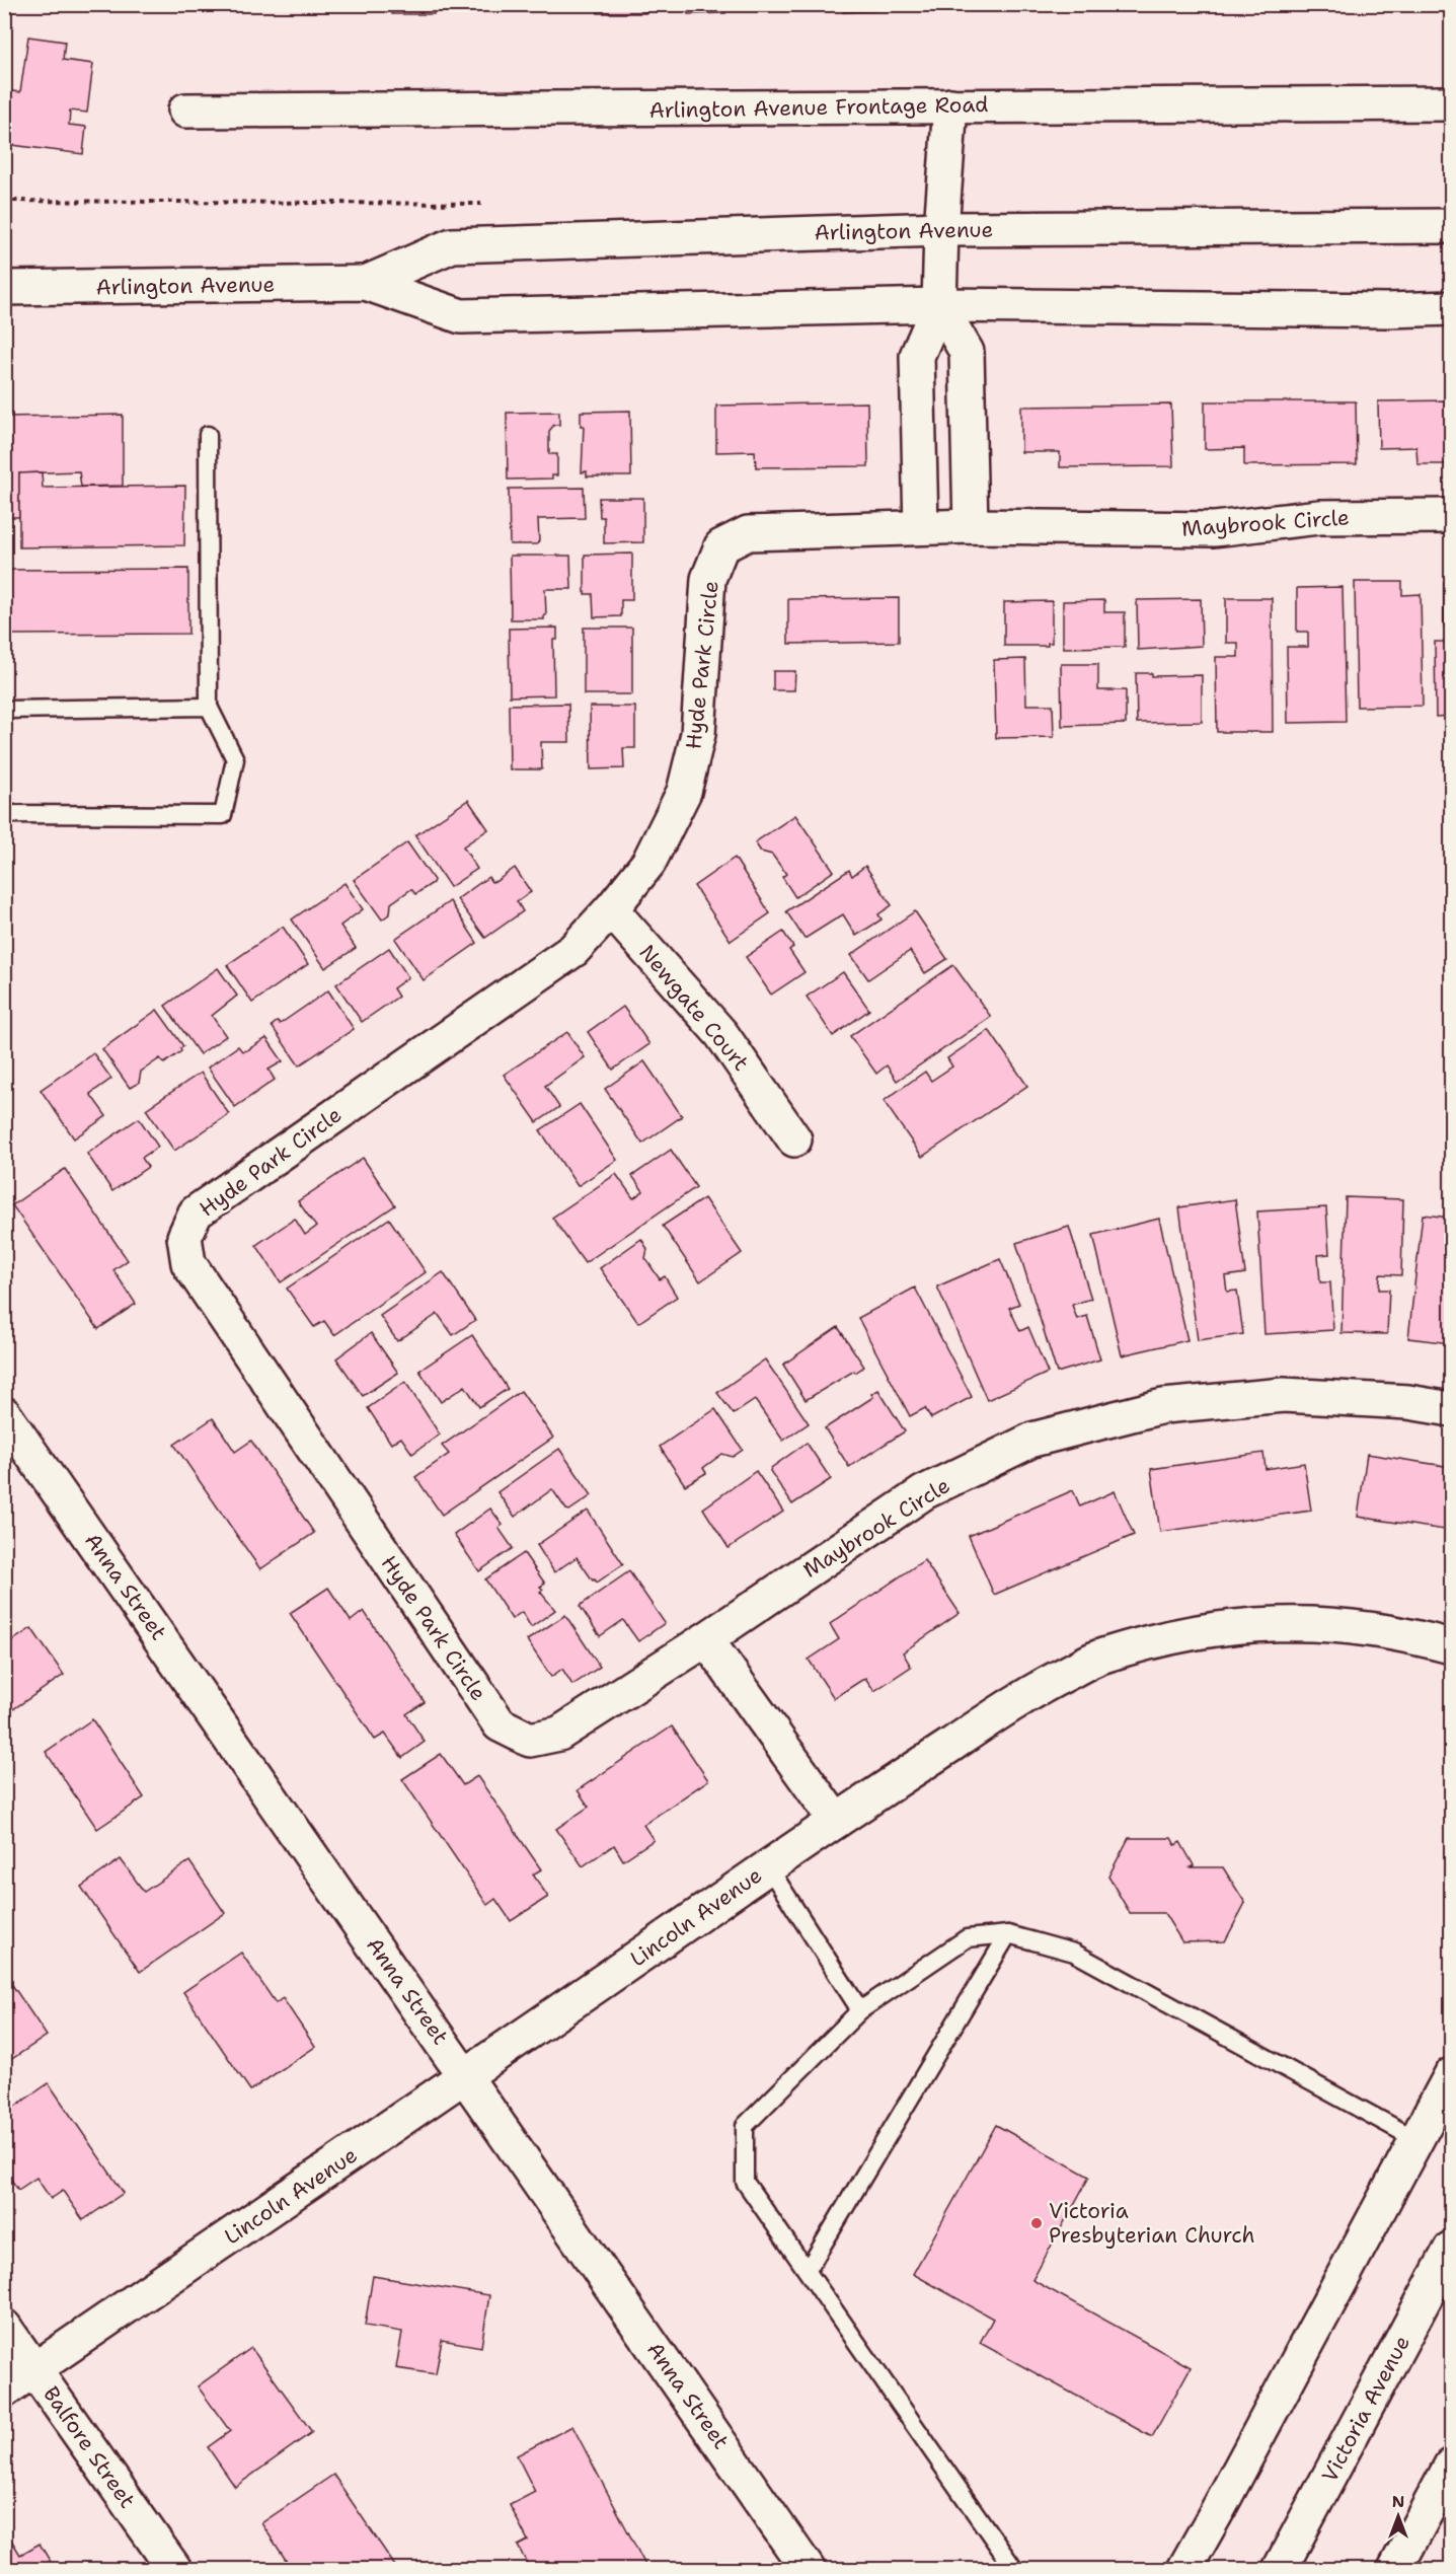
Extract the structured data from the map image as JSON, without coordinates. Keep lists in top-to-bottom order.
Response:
{
  "streets": {
    "street": [
      "Arlington Avenue Frontage Road",
      "Arlington Avenue",
      "Maybrook Circle",
      "Hyde Park Circle",
      "Newgate Court",
      "Anna Street",
      "Lincoln Avenue",
      "Victoria Avenue",
      "Balfore Street"
    ]
  },
  "crossings": [
    ["Maybrook Circle", "Hyde Park Circle"],
    ["Hyde Park Circle", "Newgate Court"],
    ["Anna Street", "Lincoln Avenue"],
    ["Lincoln Avenue", "Balfore Street"]
  ],
  "places": ["Victoria Presbyterian Church"],
  "north": "top"
}
